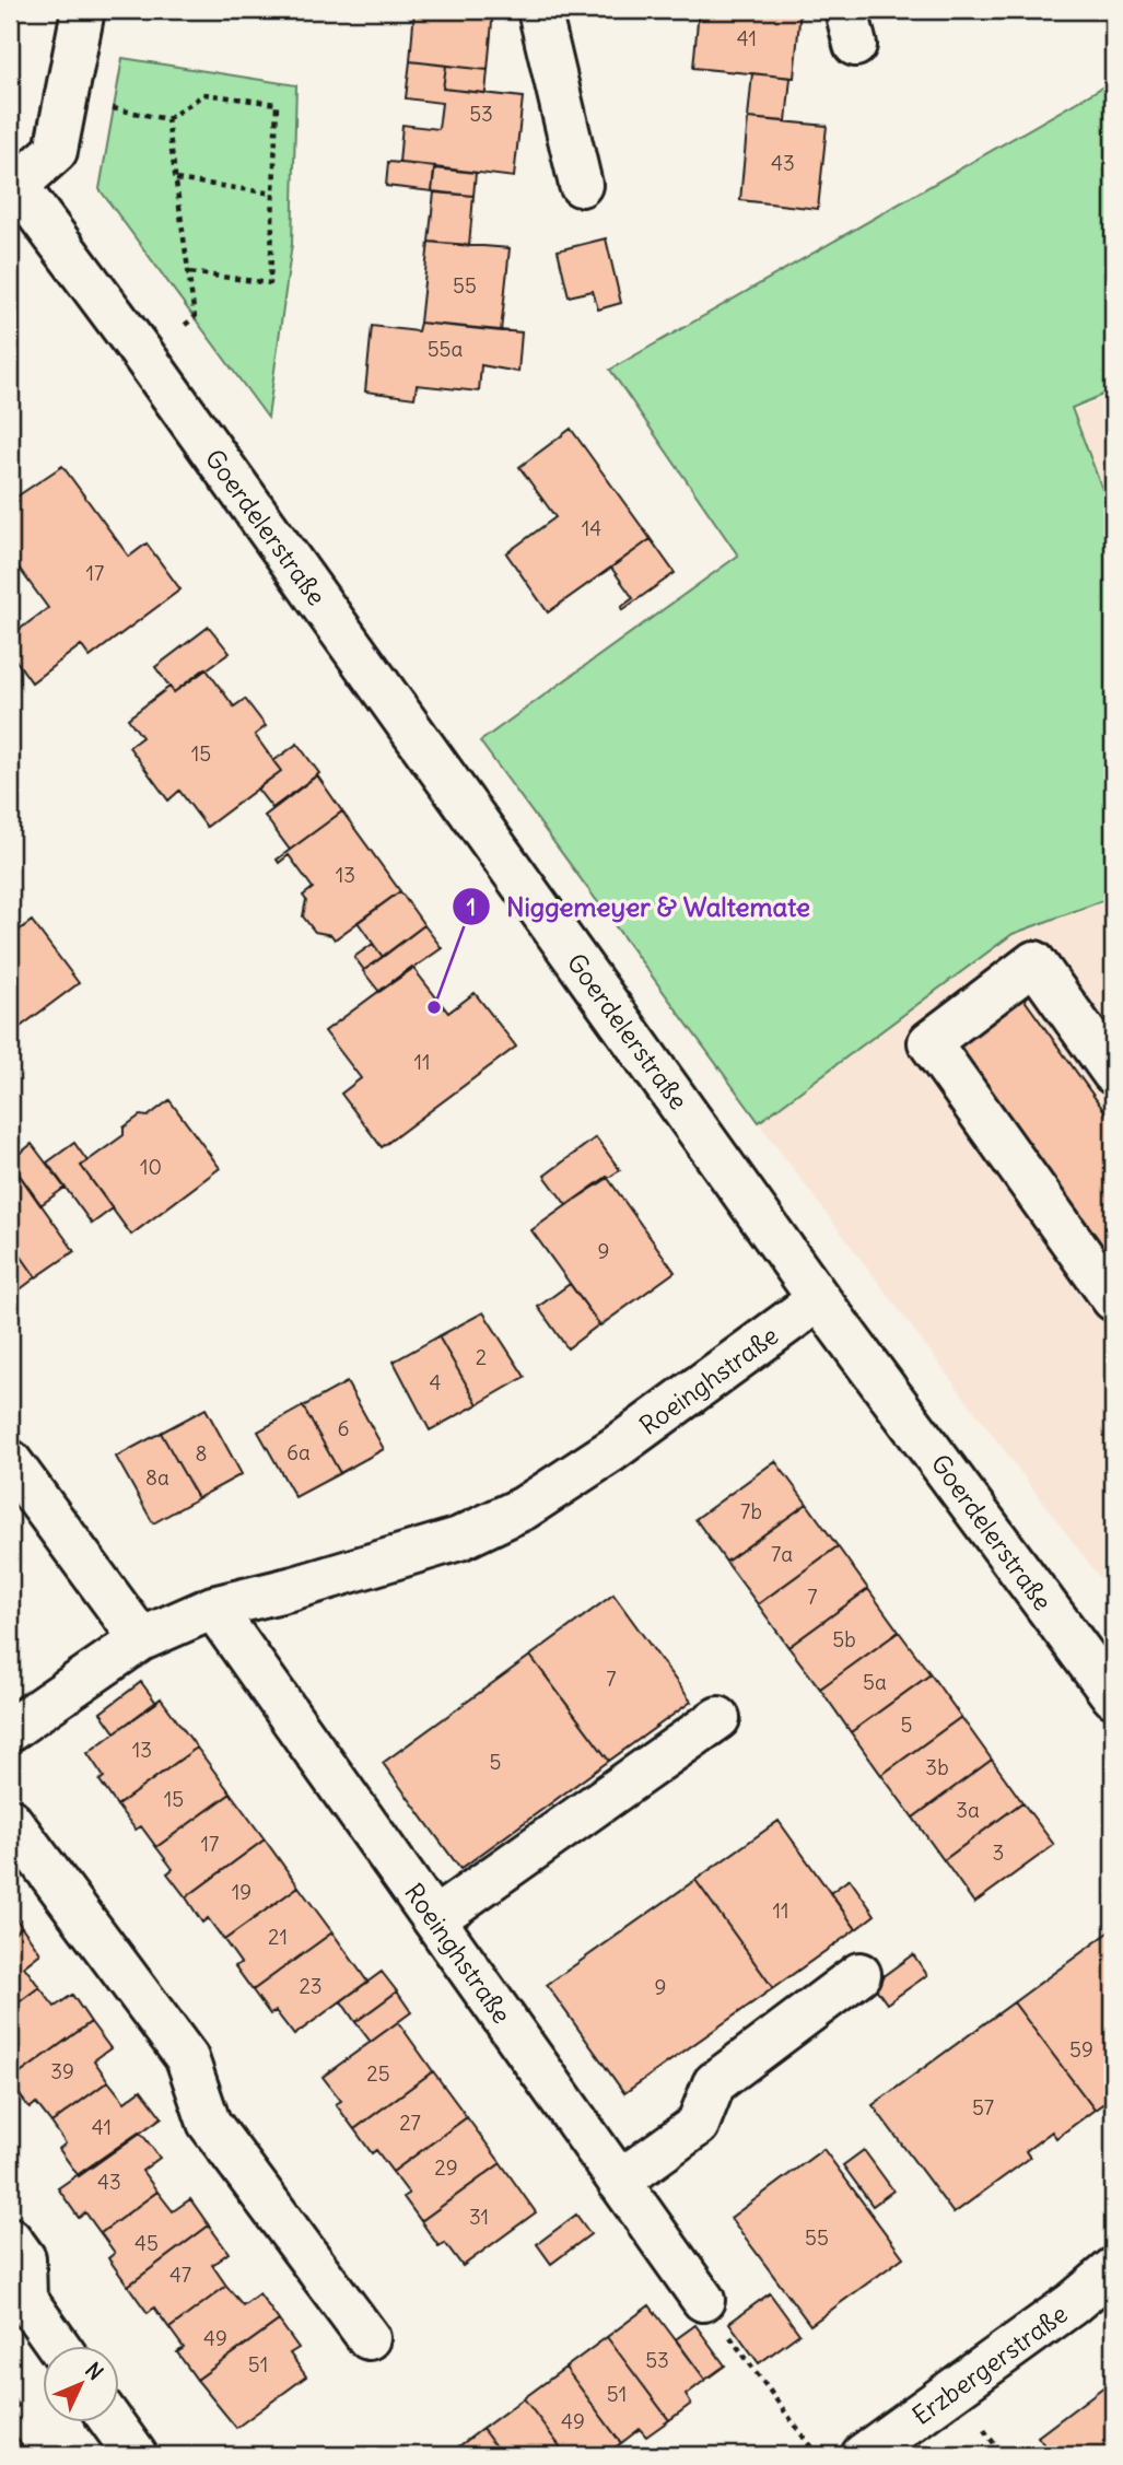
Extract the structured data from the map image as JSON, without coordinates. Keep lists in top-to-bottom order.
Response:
{
  "streets": {
    "street": ["Goerdelerstraße", "Roeinghstraße", "Erzbergerstraße"]
  },
  "crossings": [
    ["Goerdelerstraße", "Roeinghstraße"]
  ],
  "places": ["Niggemeyer & Waltemate"],
  "house_numbers": [
    "41",
    "53",
    "43",
    "55",
    "55a",
    "14",
    "17",
    "15",
    "13",
    "11",
    "10",
    "9",
    "2",
    "4",
    "6",
    "6a",
    "8",
    "8a",
    "7b",
    "7a",
    "7",
    "5b",
    "7",
    "5a",
    "5",
    "13",
    "5",
    "3b",
    "15",
    "3a",
    "17",
    "3",
    "19",
    "11",
    "21",
    "23",
    "9",
    "59",
    "39",
    "25",
    "57",
    "27",
    "41",
    "29",
    "43",
    "31",
    "55",
    "45",
    "47",
    "49",
    "53",
    "51",
    "51",
    "49"
  ],
  "north": "top right"
}
